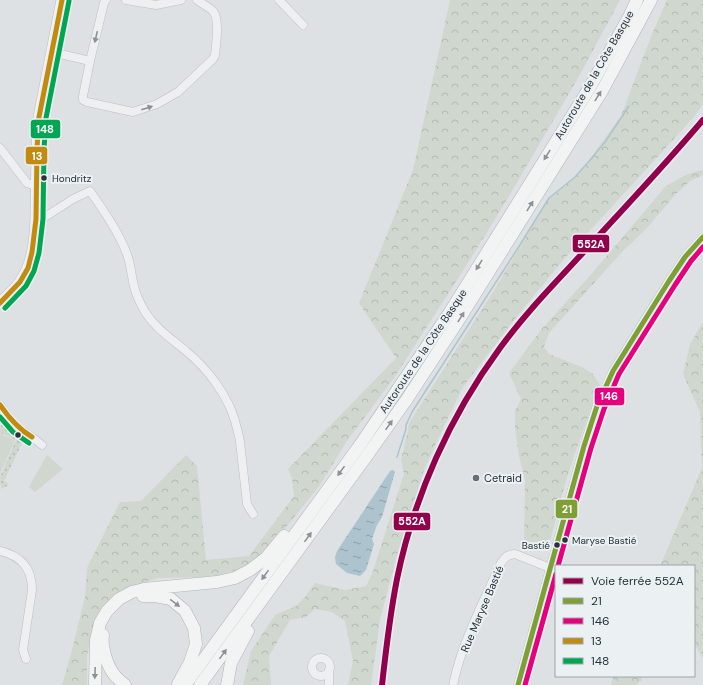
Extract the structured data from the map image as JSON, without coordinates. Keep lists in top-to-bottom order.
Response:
{
  "streets": {
    "highway": ["Autoroute de la Côte Basque"],
    "street": ["Rue Maryse Bastié"]
  },
  "places": [
    "Hondritz",
    "Cetraid",
    "Maryse Bastié",
    "Bastié"
  ],
  "lines": [
    "transit line 13",
    "transit line 148",
    "rail line 552A",
    "transit line 21",
    "transit line 146"
  ],
  "legend": [
    "Voie ferrée 552A",
    "21",
    "146",
    "13",
    "148"
  ]
}
